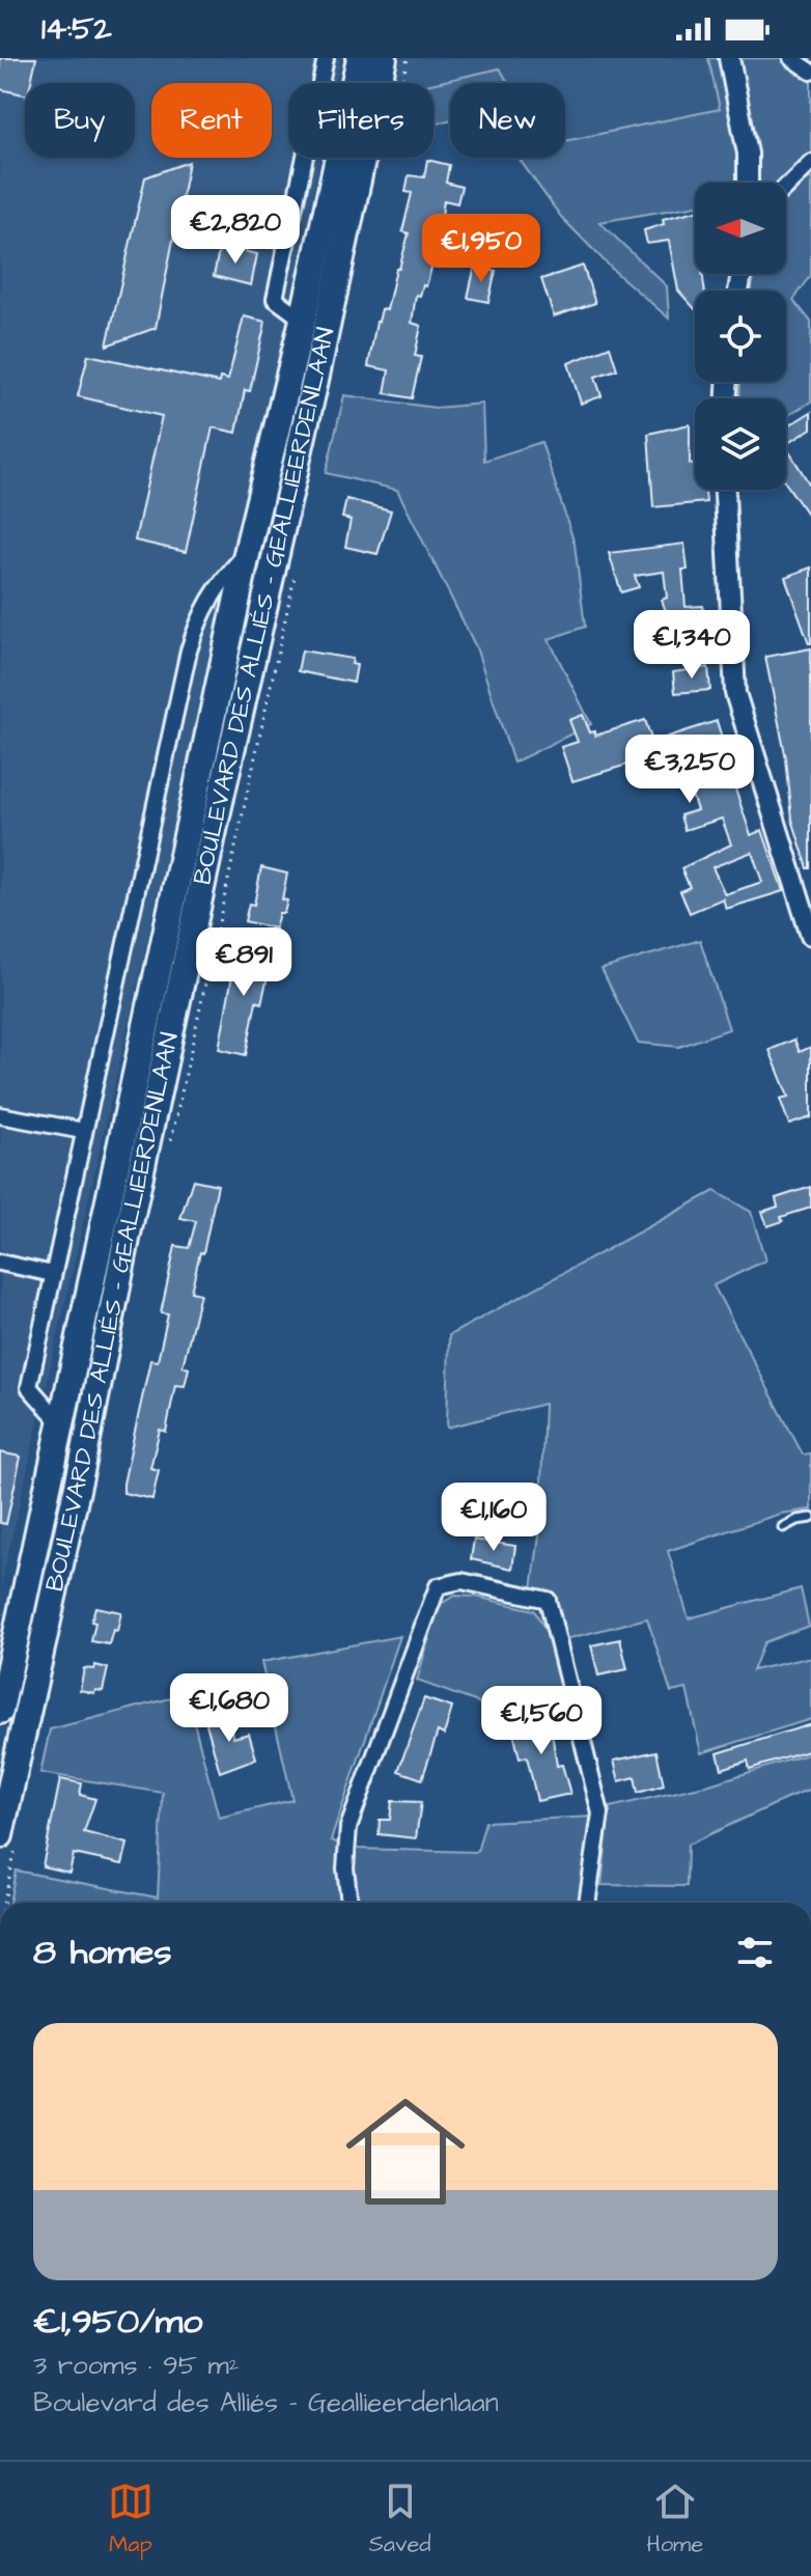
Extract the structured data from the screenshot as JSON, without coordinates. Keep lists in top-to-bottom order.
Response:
{
  "streets": {
    "highway": ["BOULEVARD DES ALLIÉS - GEALLIEERDENLAAN"]
  },
  "north": "left",
  "page": {
    "status": "14:52",
    "chip": [
      "Buy",
      "Rent",
      "Filters",
      "New"
    ],
    "price": [
      "€2,820",
      "€1,950",
      "€1,340",
      "€3,250",
      "€891",
      "€1,160",
      "€1,680",
      "€1,560"
    ],
    "heading": "8 homes",
    "list": [
      {
        "name": "€1,950/mo",
        "note": "3 rooms · 95 m² · Boulevard des Alliés - Geallieerdenlaan"
      }
    ],
    "tabs": ["Map", "Saved", "Home"]
  }
}
